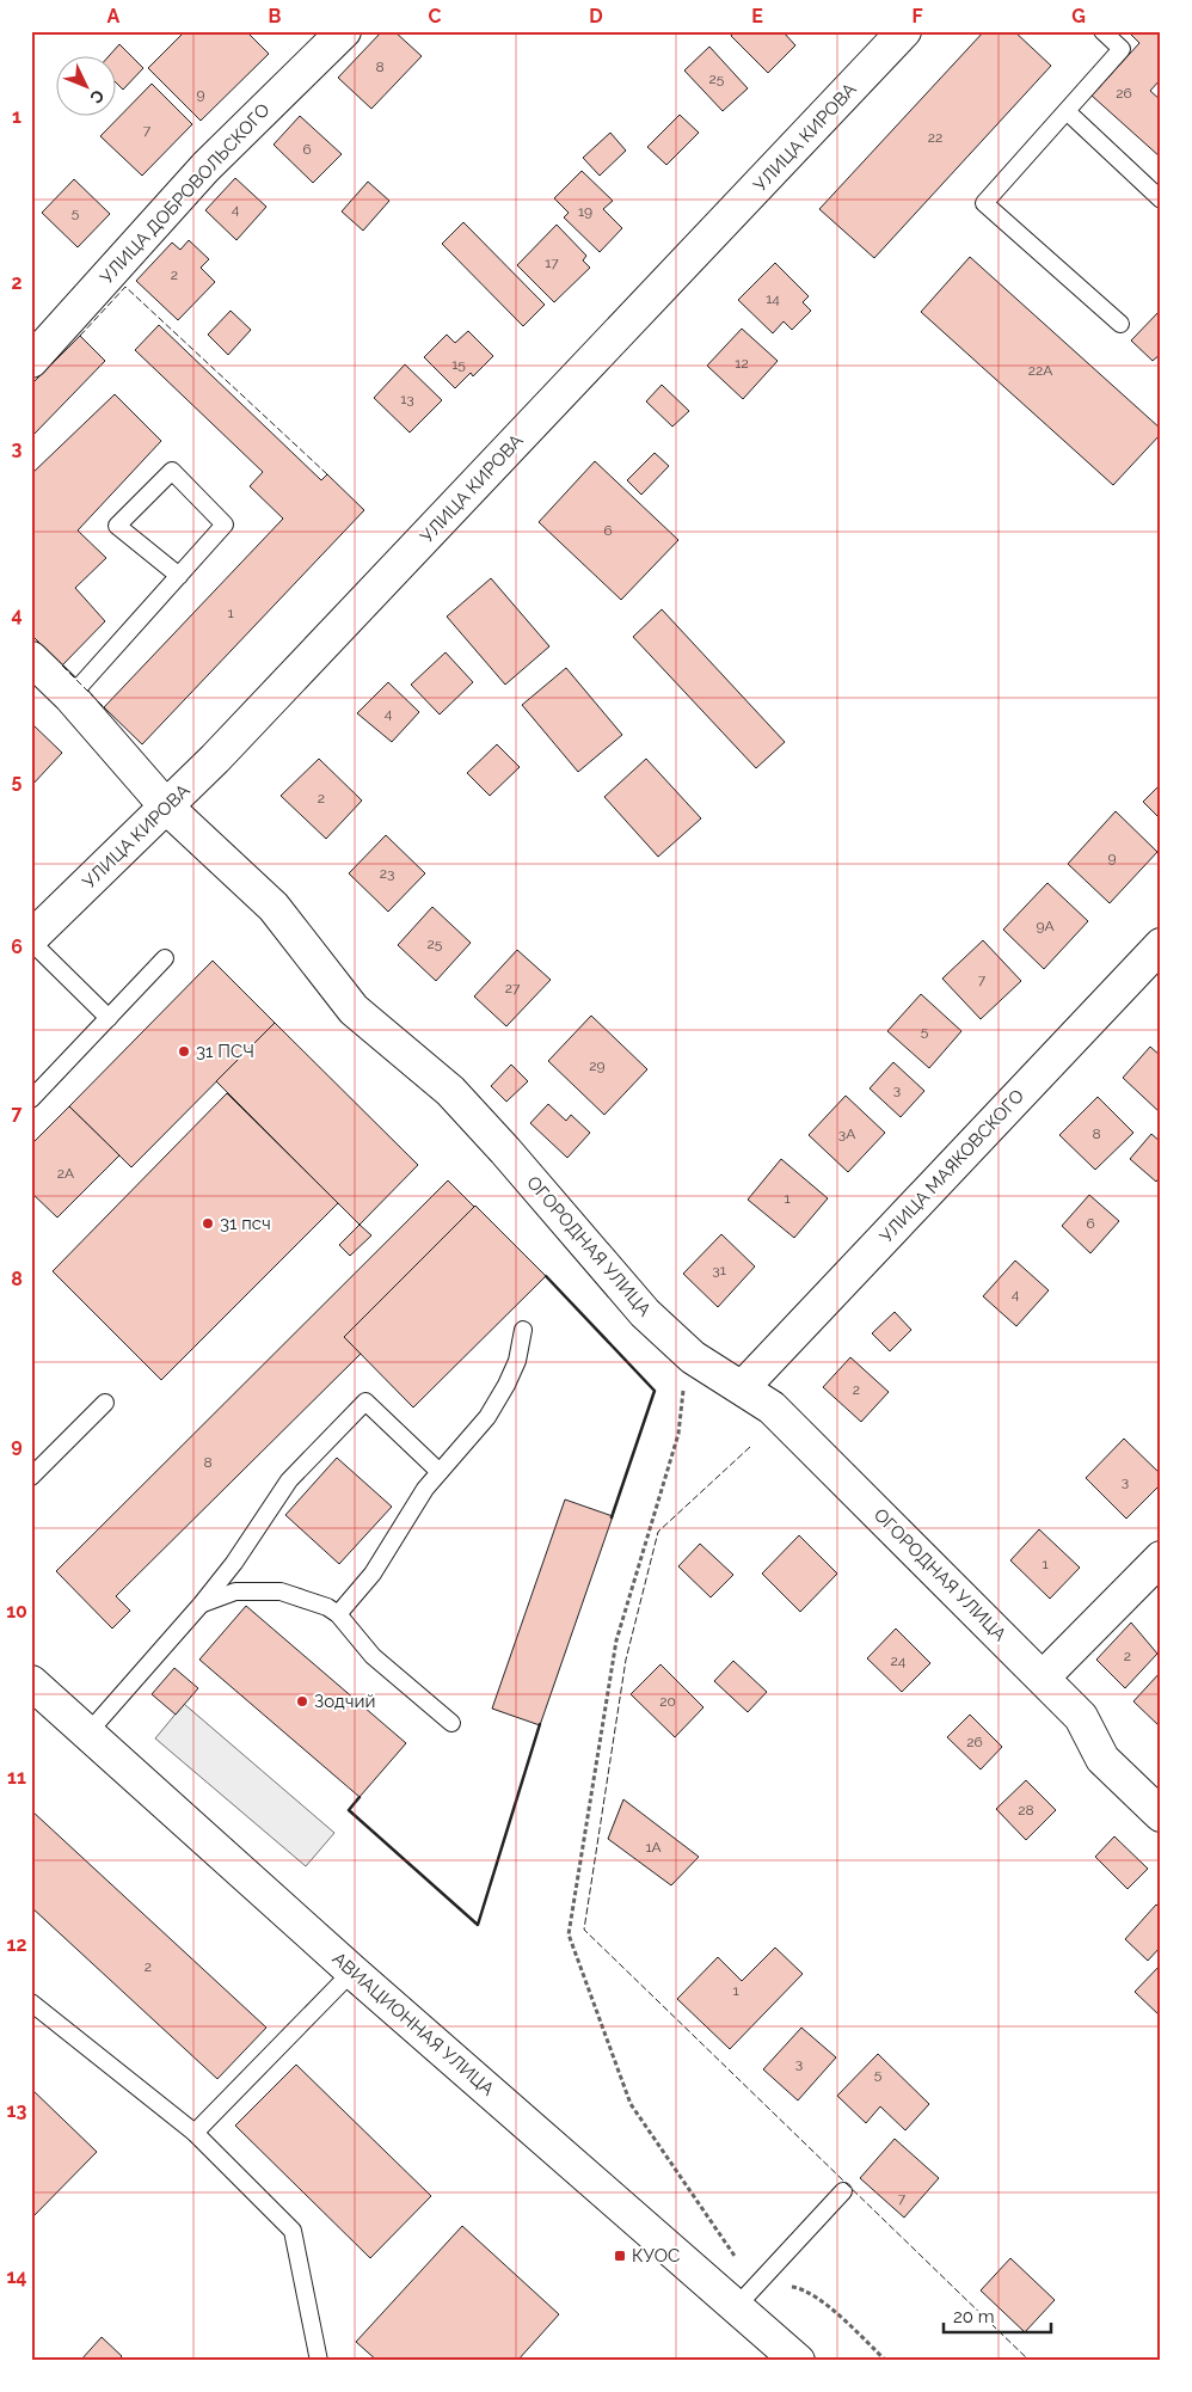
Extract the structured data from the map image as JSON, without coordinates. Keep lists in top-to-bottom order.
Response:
{
  "streets": {
    "street": [
      "УЛИЦА КИРОВА",
      "УЛИЦА ДОБРОВОЛЬСКОГО",
      "УЛИЦА МАЯКОВСКОГО",
      "ОГОРОДНАЯ УЛИЦА",
      "АВИАЦИОННАЯ УЛИЦА"
    ]
  },
  "crossings": [
    ["УЛИЦА КИРОВА", "ОГОРОДНАЯ УЛИЦА"],
    ["УЛИЦА МАЯКОВСКОГО", "ОГОРОДНАЯ УЛИЦА"]
  ],
  "places": {
    "other": ["31 ПСЧ", "31 псч", "Зодчий"],
    "transit": ["КУОС"]
  },
  "house_numbers": [
    "8",
    "25",
    "26",
    "9",
    "7",
    "22",
    "6",
    "4",
    "19",
    "5",
    "17",
    "2",
    "14",
    "12",
    "15",
    "22А",
    "13",
    "6",
    "1",
    "4",
    "2",
    "9",
    "23",
    "9А",
    "25",
    "7",
    "27",
    "5",
    "29",
    "3",
    "3А",
    "8",
    "2А",
    "1",
    "6",
    "31",
    "4",
    "2",
    "8",
    "3",
    "1",
    "2",
    "24",
    "20",
    "26",
    "28",
    "1А",
    "2",
    "1",
    "3",
    "5",
    "7"
  ],
  "scale_bar": "20 m",
  "north": "bottom right",
  "grid": {
    "columns": [
      "A",
      "B",
      "C",
      "D",
      "E",
      "F",
      "G"
    ],
    "rows": [
      "1",
      "2",
      "3",
      "4",
      "5",
      "6",
      "7",
      "8",
      "9",
      "10",
      "11",
      "12",
      "13",
      "14"
    ]
  }
}
